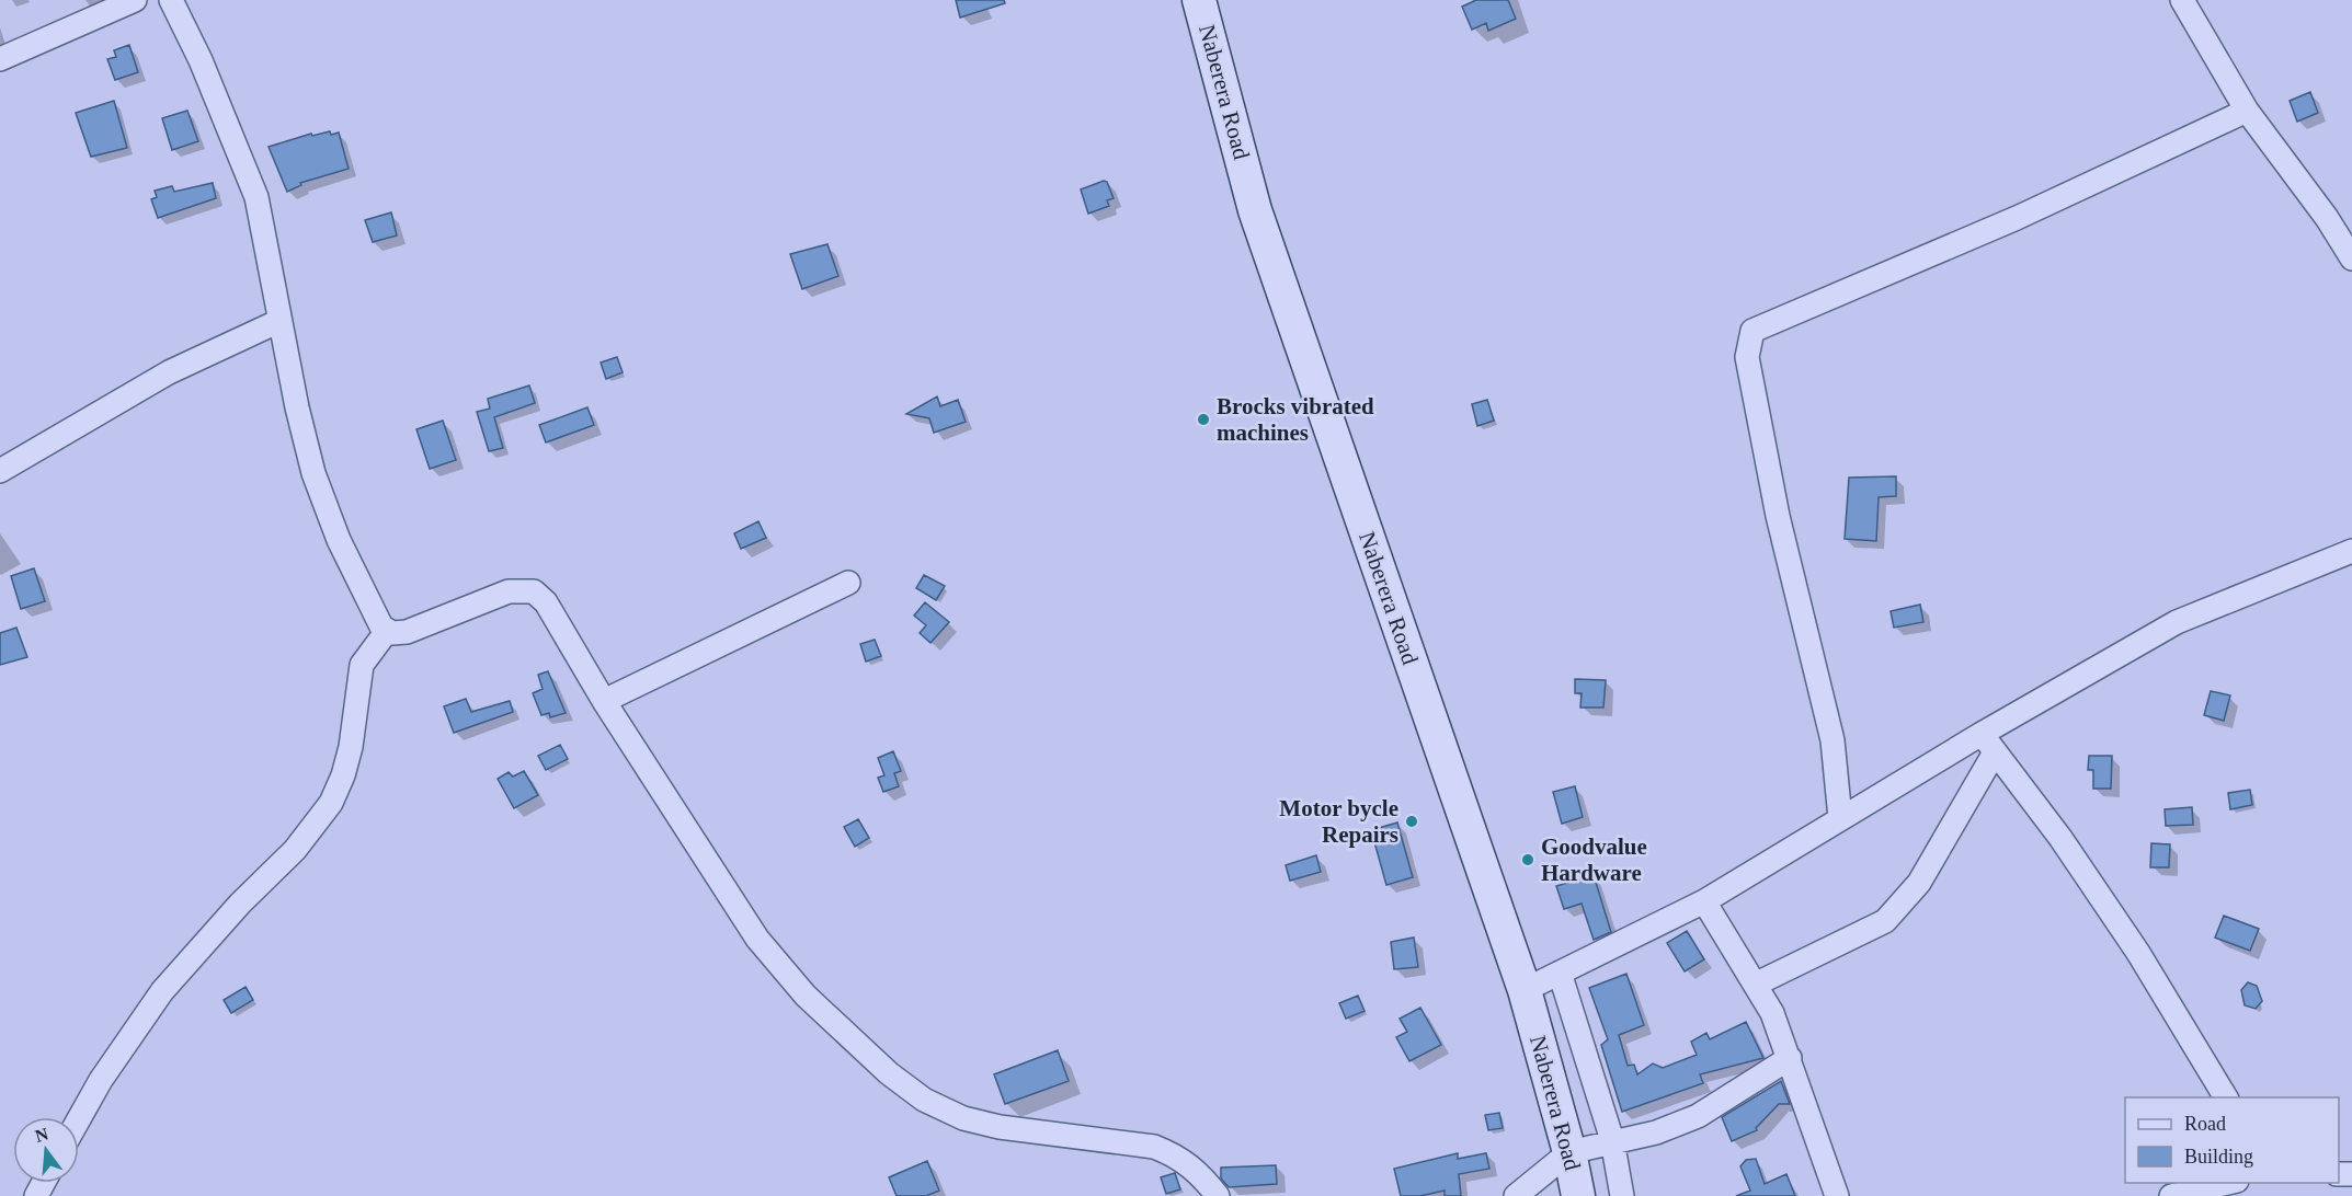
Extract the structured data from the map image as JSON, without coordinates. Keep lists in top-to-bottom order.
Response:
{
  "streets": {
    "street": ["Naberera Road"]
  },
  "places": ["Brocks vibrated machines", "Motor bycle Repairs", "Goodvalue Hardware"],
  "legend": ["Road", "Building"],
  "north": "top"
}
